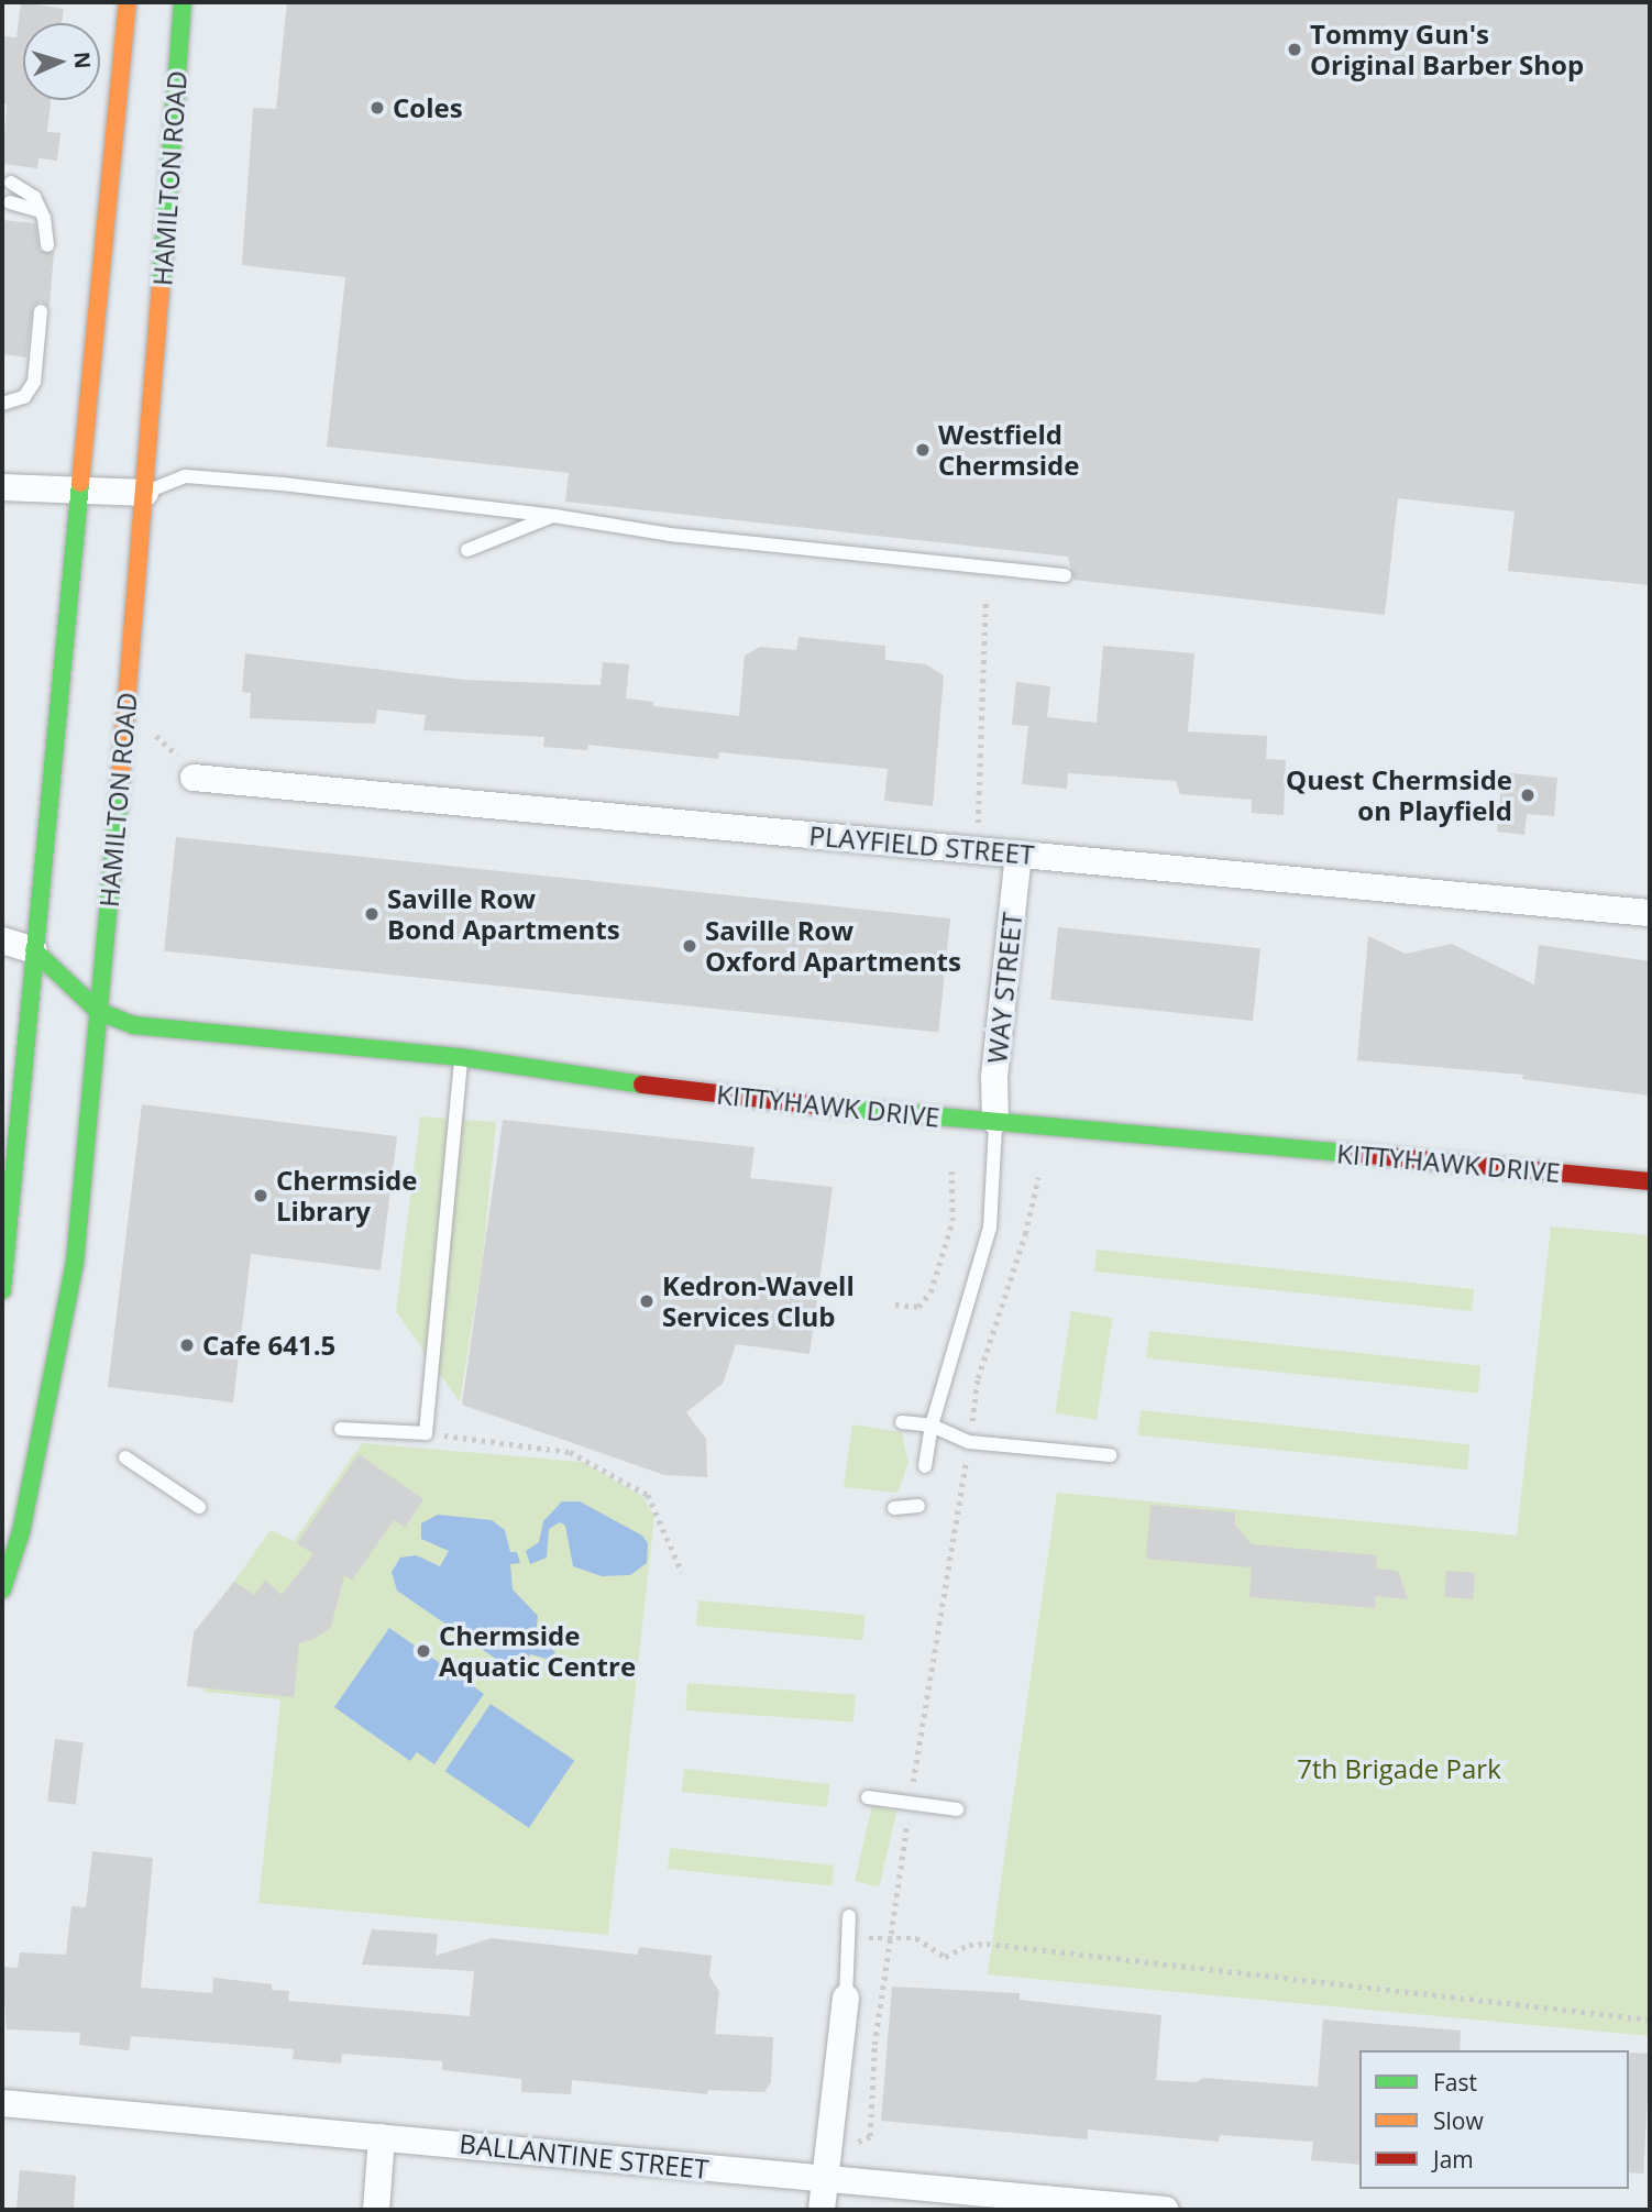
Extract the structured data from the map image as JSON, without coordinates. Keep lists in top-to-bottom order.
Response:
{
  "streets": {
    "main road": ["HAMILTON ROAD", "KITTYHAWK DRIVE"],
    "street": ["PLAYFIELD STREET", "WAY STREET", "BALLANTINE STREET"]
  },
  "crossings": [
    ["HAMILTON ROAD", "KITTYHAWK DRIVE"],
    ["PLAYFIELD STREET", "WAY STREET"],
    ["WAY STREET", "KITTYHAWK DRIVE"]
  ],
  "parks": ["7th Brigade Park"],
  "places": [
    "Tommy Gun's Original Barber Shop",
    "Coles",
    "Westfield Chermside",
    "Quest Chermside on Playfield",
    "Saville Row Bond Apartments",
    "Saville Row Oxford Apartments",
    "Chermside Library",
    "Kedron-Wavell Services Club",
    "Cafe 641.5",
    "Chermside Aquatic Centre"
  ],
  "legend": ["Fast", "Slow", "Jam"],
  "north": "right"
}
